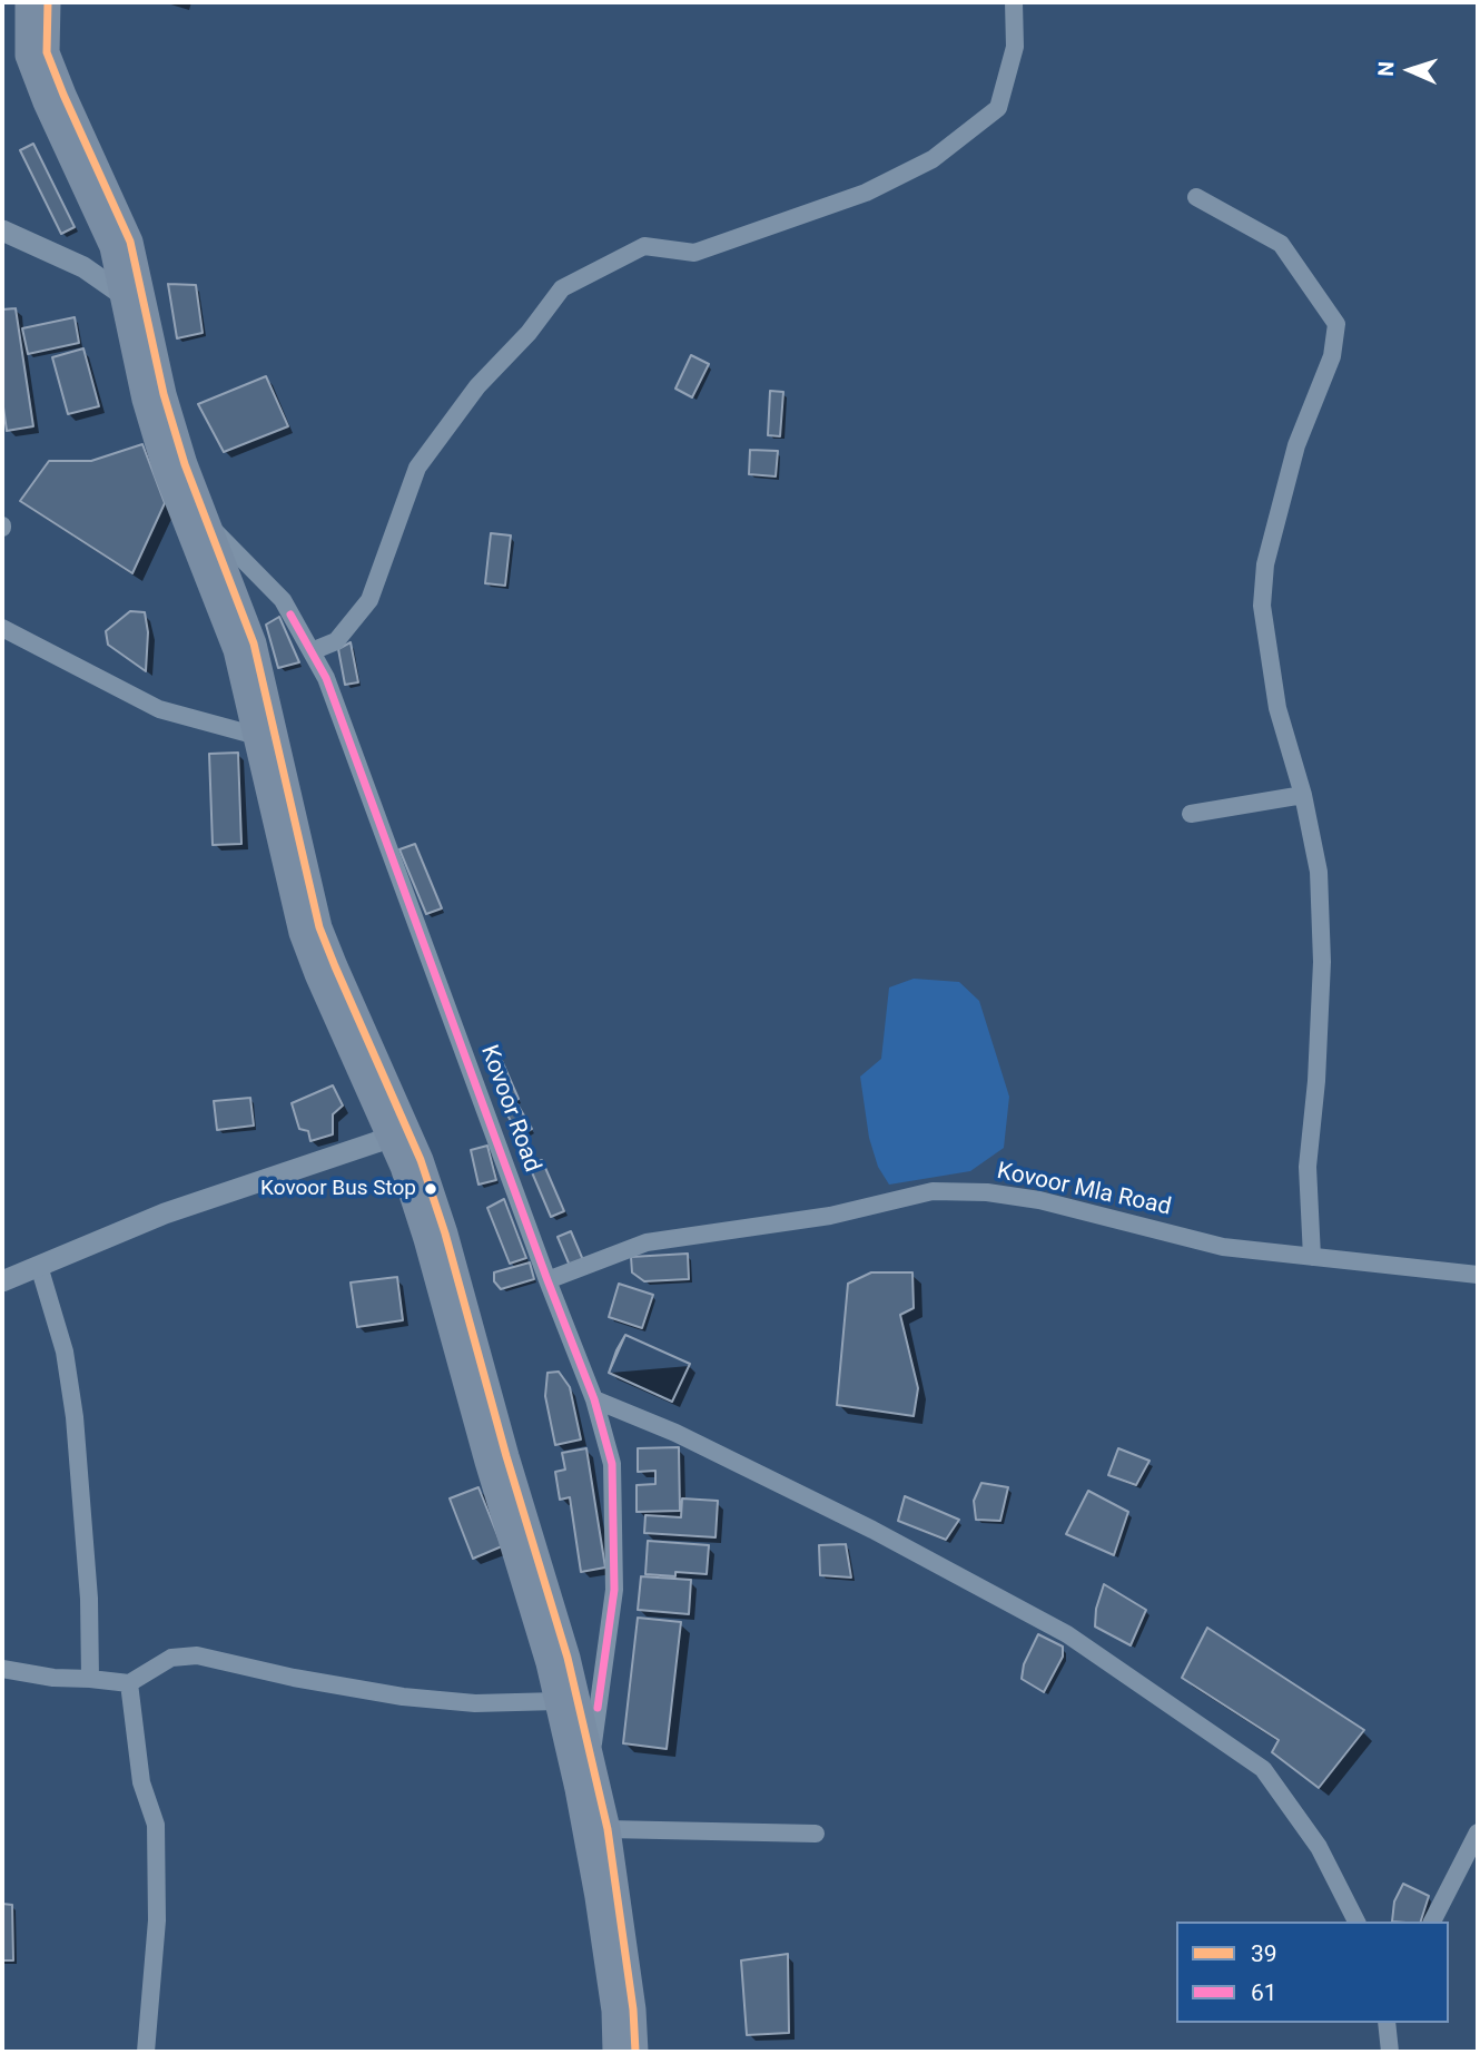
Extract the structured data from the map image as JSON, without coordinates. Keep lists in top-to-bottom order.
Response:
{
  "streets": {
    "street": ["Kovoor Road", "Kovoor Mla Road"]
  },
  "crossings": [
    ["Kovoor Road", "Kovoor Mla Road"]
  ],
  "places": ["Kovoor Bus Stop"],
  "lines": ["transit line 39", "transit line 61"],
  "legend": ["39", "61"],
  "north": "left"
}
